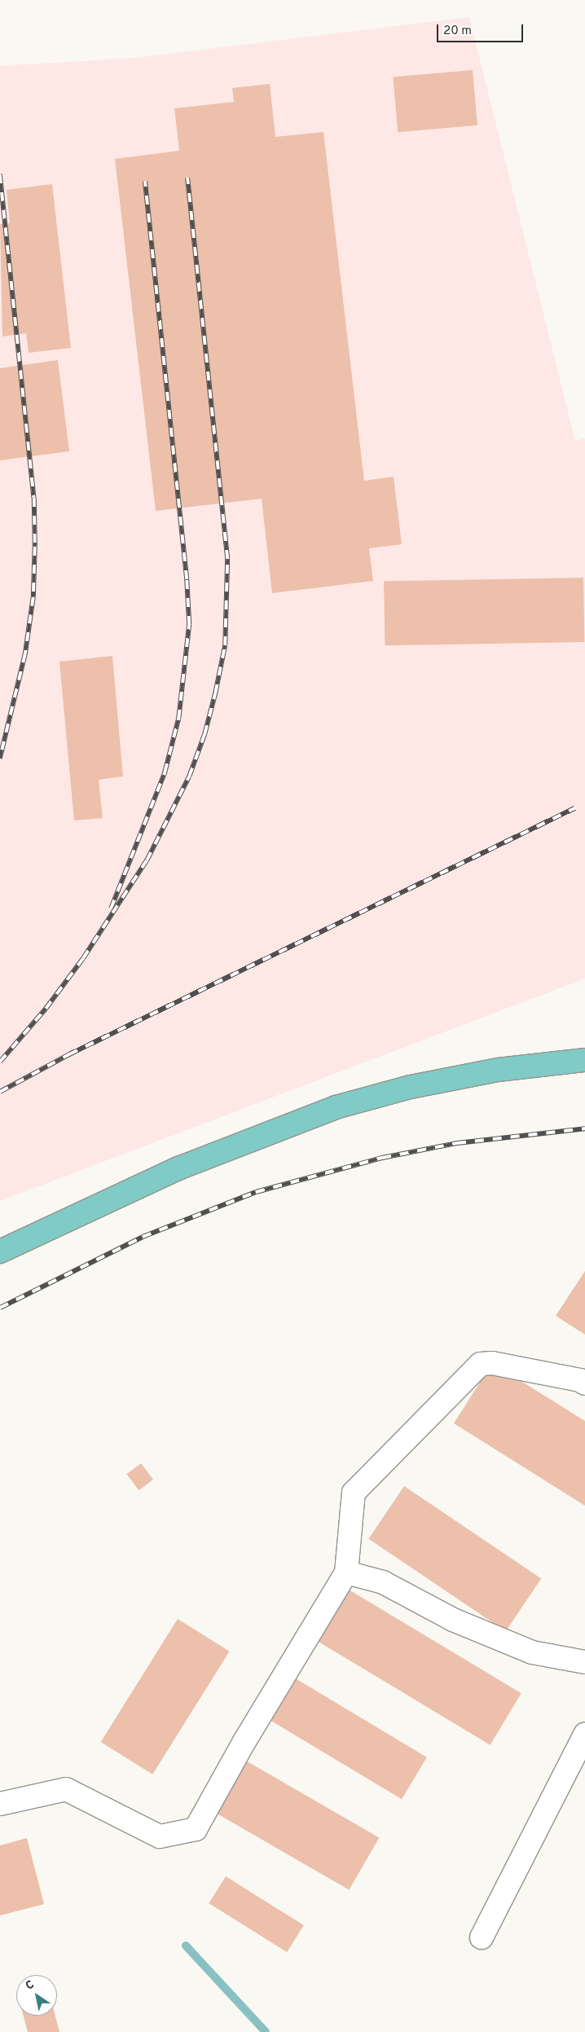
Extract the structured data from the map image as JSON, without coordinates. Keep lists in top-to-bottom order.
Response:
{
  "scale_bar": "20 m",
  "north": "top left"
}
